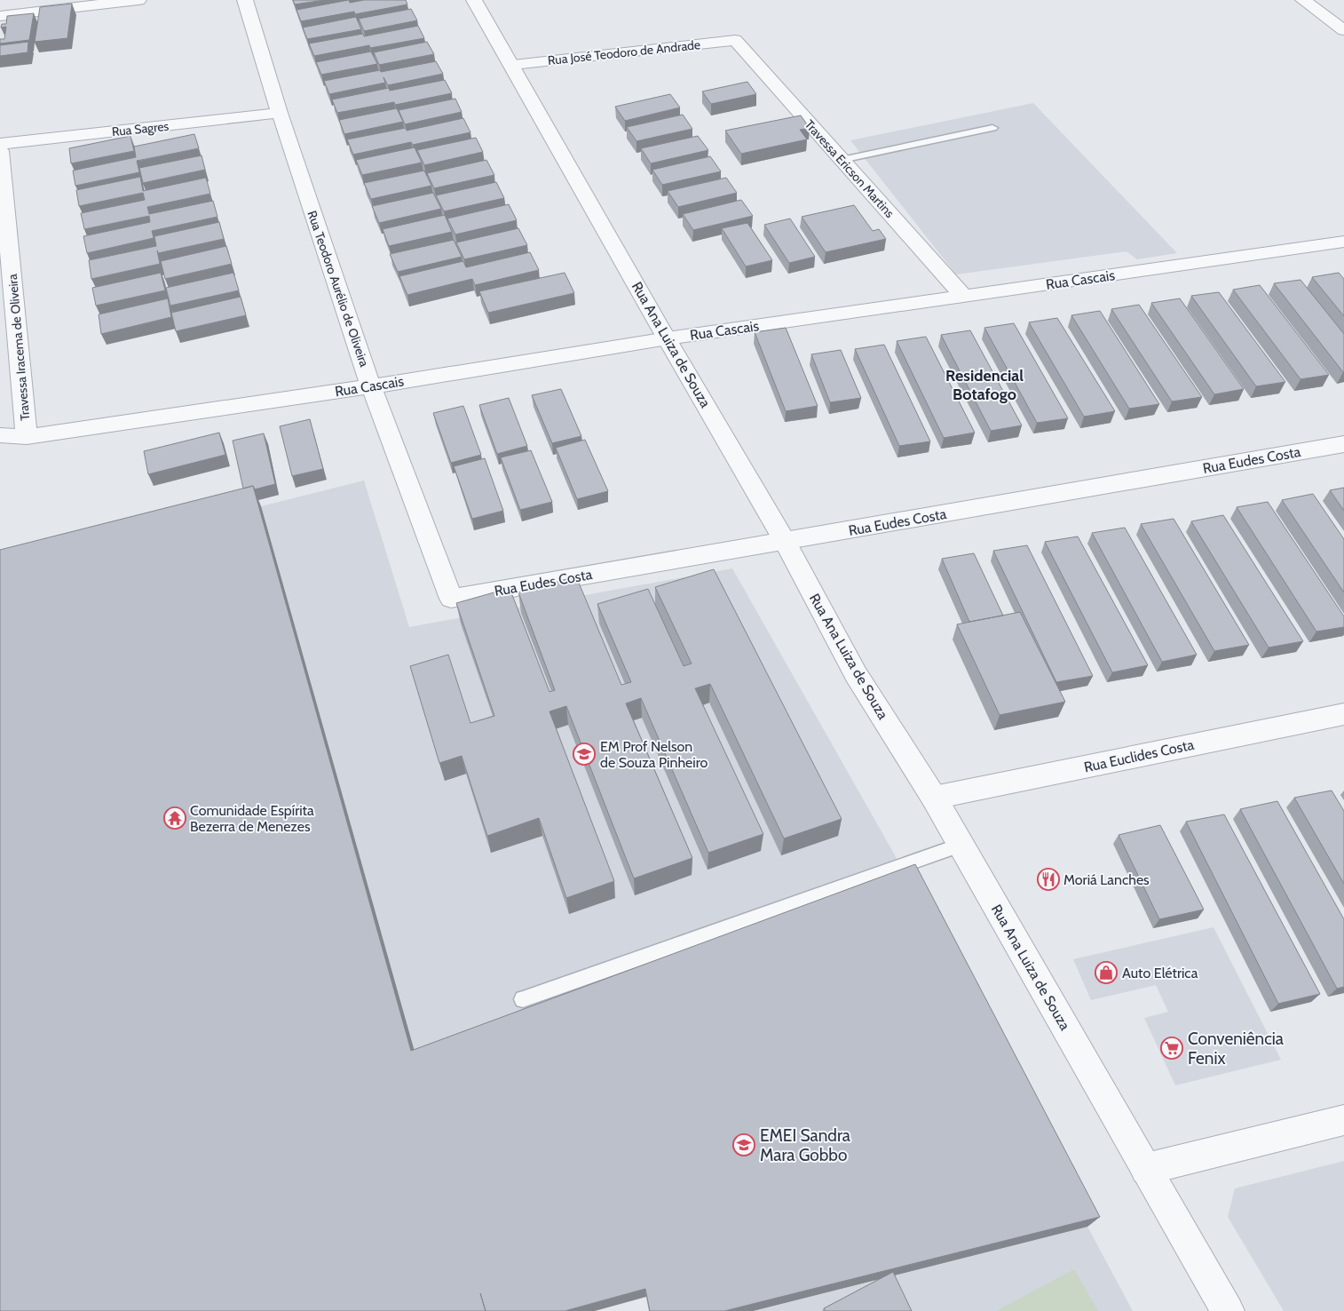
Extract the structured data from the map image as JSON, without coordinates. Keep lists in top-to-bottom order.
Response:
{
  "streets": {
    "street": [
      "Rua José Teodoro de Andrade",
      "Rua Sagres",
      "Travessa Ericson Martins",
      "Rua Cascais",
      "Rua Teodoro Aurélio de Oliveira",
      "Rua Ana Luiza de Souza",
      "Travessa Iracema de Oliveira",
      "Rua Eudes Costa",
      "Rua Euclides Costa"
    ]
  },
  "crossings": [
    ["Rua José Teodoro de Andrade", "Travessa Ericson Martins"],
    ["Rua José Teodoro de Andrade", "Rua Ana Luiza de Souza"],
    ["Rua Sagres", "Rua Teodoro Aurélio de Oliveira"],
    ["Travessa Ericson Martins", "Rua Cascais"],
    ["Rua Cascais", "Rua Teodoro Aurélio de Oliveira"],
    ["Rua Cascais", "Rua Ana Luiza de Souza"],
    ["Rua Cascais", "Travessa Iracema de Oliveira"],
    ["Rua Teodoro Aurélio de Oliveira", "Rua Eudes Costa"],
    ["Rua Ana Luiza de Souza", "Rua Eudes Costa"],
    ["Rua Ana Luiza de Souza", "Rua Euclides Costa"]
  ],
  "districts": ["Residencial Botafogo"],
  "places": {
    "school or university": ["EM Prof Nelson de Souza Pinheiro", "EMEI Sandra Mara Gobbo"],
    "temple": ["Comunidade Espírita Bezerra de Menezes"],
    "restaurant": ["Moriá Lanches"],
    "shop": ["Auto Elétrica"],
    "supermarket": ["Conveniência Fenix"]
  }
}
